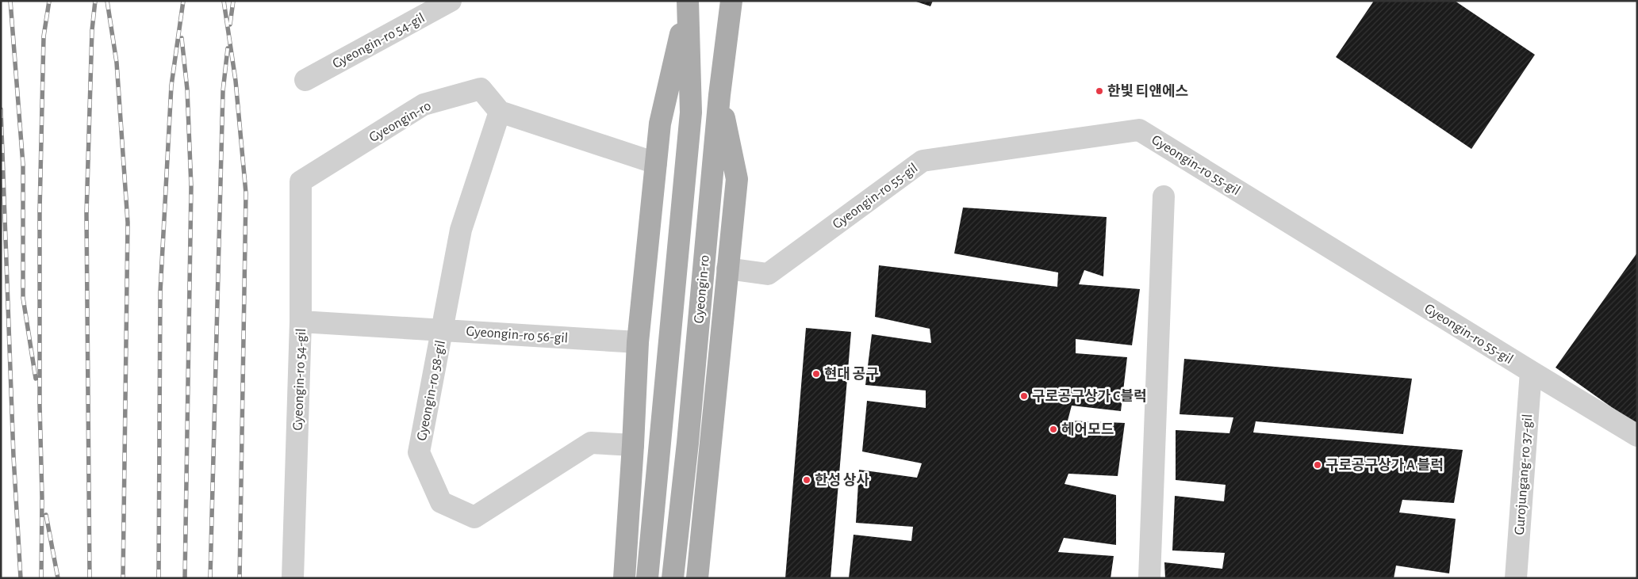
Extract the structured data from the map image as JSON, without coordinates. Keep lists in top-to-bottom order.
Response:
{
  "streets": {
    "main road": ["Gyeongin-ro"],
    "street": [
      "Gyeongin-ro 54-gil",
      "Gyeongin-ro 55-gil",
      "Gyeongin-ro 56-gil",
      "Gyeongin-ro 58-gil",
      "Gurojungang-ro 37-gil"
    ]
  },
  "crossings": [
    ["Gyeongin-ro 54-gil", "Gyeongin-ro"],
    ["Gyeongin-ro 54-gil", "Gyeongin-ro 56-gil"],
    ["Gyeongin-ro", "Gyeongin-ro 58-gil"],
    ["Gyeongin-ro 55-gil", "Gurojungang-ro 37-gil"],
    ["Gyeongin-ro 56-gil", "Gyeongin-ro 58-gil"]
  ],
  "places": [
    "한빛 티앤에스",
    "현대 공구",
    "구로공구상가 C블럭",
    "헤어모드",
    "구로공구상가 A 블럭",
    "한성 상사"
  ]
}
